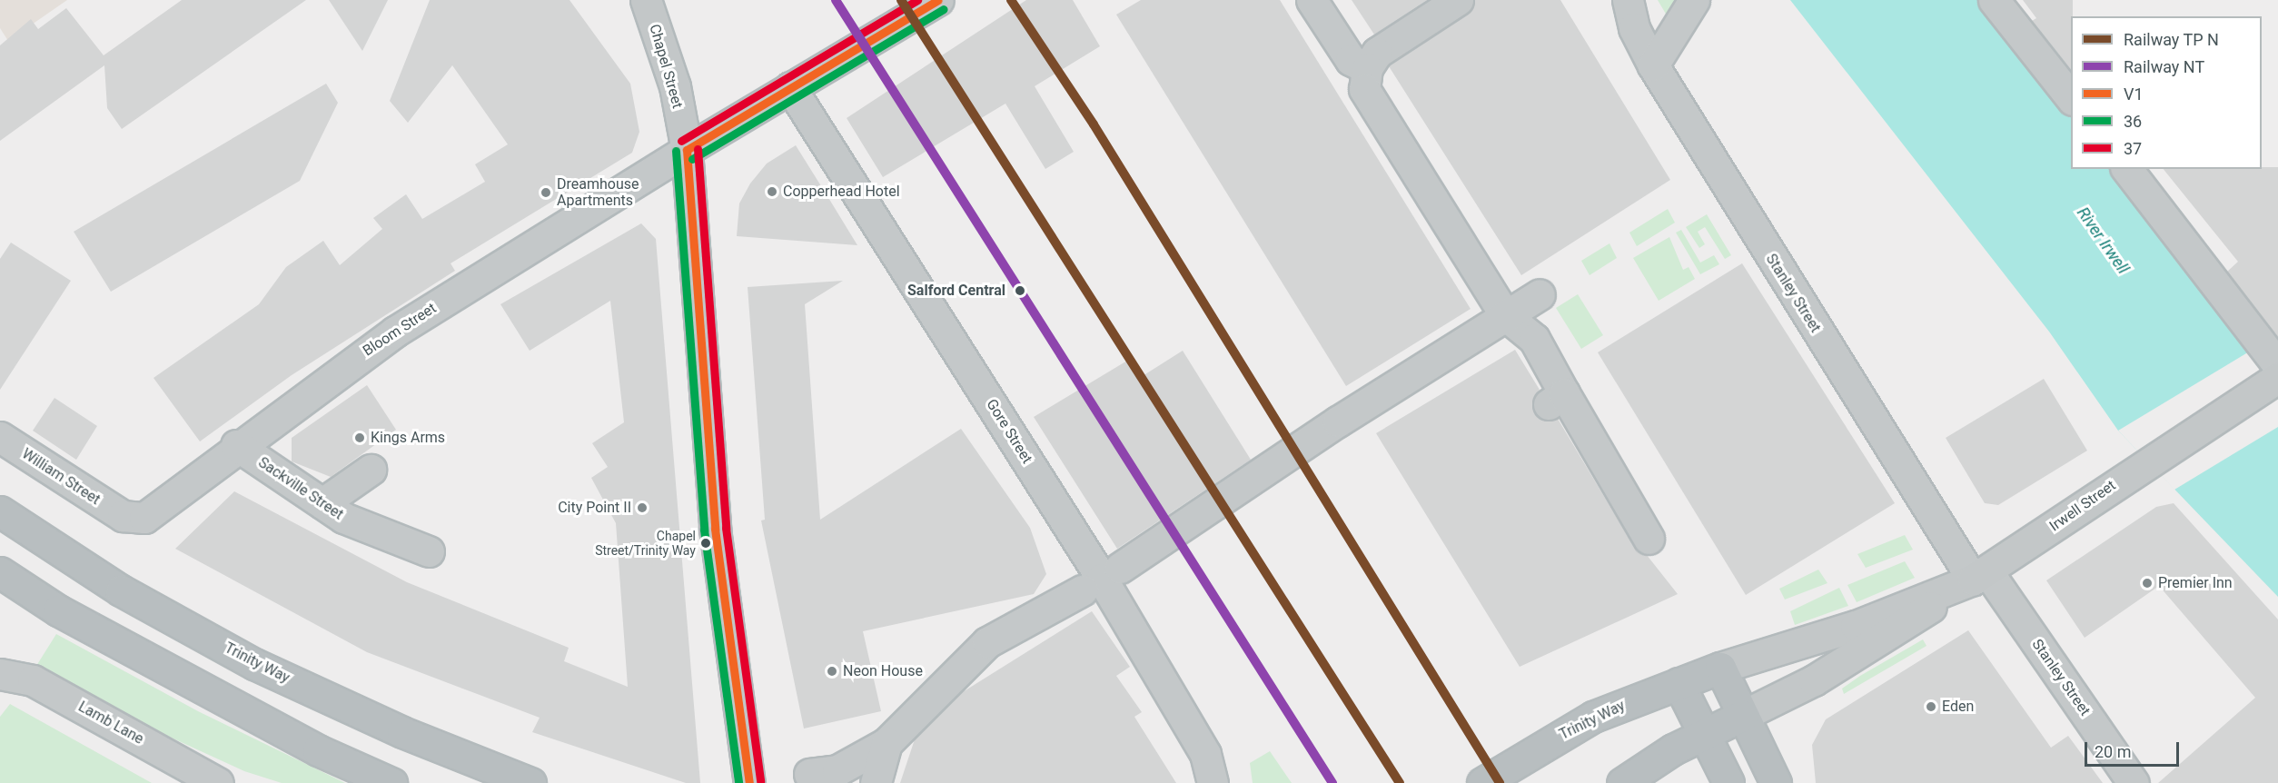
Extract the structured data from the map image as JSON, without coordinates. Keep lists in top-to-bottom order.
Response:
{
  "streets": {
    "highway": ["Trinity Way"],
    "main road": ["Chapel Street", "Irwell Street"],
    "street": [
      "Stanley Street",
      "Bloom Street",
      "Gore Street",
      "William Street",
      "Sackville Street",
      "Lamb Lane"
    ]
  },
  "crossings": [
    ["Chapel Street", "Bloom Street"],
    ["Stanley Street", "Irwell Street"],
    ["Bloom Street", "William Street"],
    ["Bloom Street", "Sackville Street"],
    ["Irwell Street", "Trinity Way"]
  ],
  "water": ["River Irwell"],
  "places": [
    "Copperhead Hotel",
    "Dreamhouse Apartments",
    "Salford Central",
    "Kings Arms",
    "City Point II",
    "Chapel Street/Trinity Way",
    "Premier Inn",
    "Neon House",
    "Eden"
  ],
  "lines": [
    "rail line NT",
    "transit line V1",
    "transit line 37",
    "transit line 36"
  ],
  "legend": [
    "Railway TP N",
    "Railway NT",
    "V1",
    "36",
    "37"
  ],
  "scale_bar": "20 m"
}
